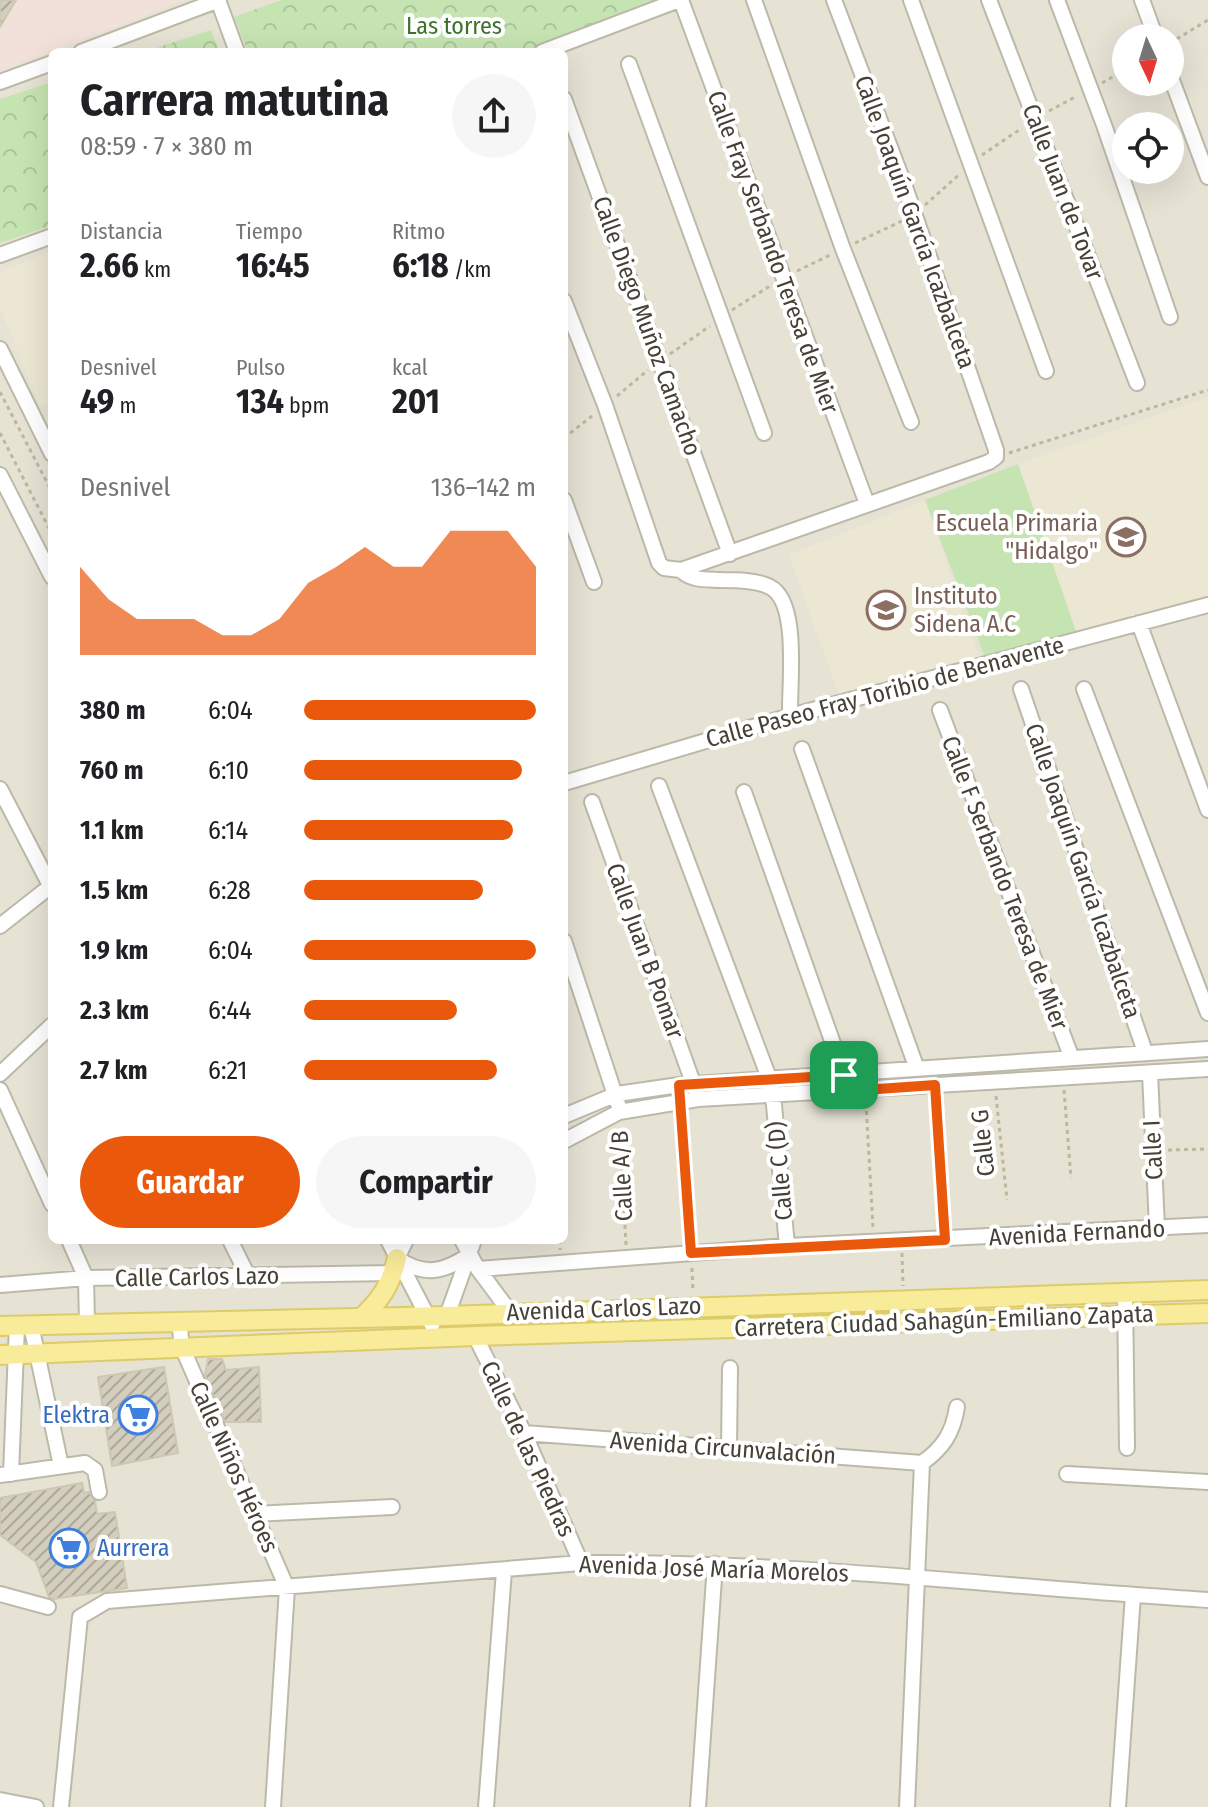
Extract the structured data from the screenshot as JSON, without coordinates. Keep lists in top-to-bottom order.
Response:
{
  "streets": {
    "main road": ["Avenida Carlos Lazo", "Carretera Ciudad Sahagún-Emiliano Zapata"],
    "street": [
      "Calle Juan de Tovar",
      "Calle Joaquín García Icazbalceta",
      "Calle Fray Serbando Teresa de Mier",
      "Calle Diego Muñoz Camacho",
      "Calle Paseo Fray Toribio de Benavente",
      "Calle F Serbando Teresa de Mier",
      "Calle Juan B Pomar",
      "Calle I",
      "Calle C (D)",
      "Calle A/B",
      "Avenida Fernando",
      "Calle Carlos Lazo",
      "Avenida Circunvalación",
      "Calle de las Piedras",
      "Calle Niños Héroes",
      "Avenida José María Morelos"
    ],
    "path": ["Calle G"]
  },
  "crossings": [
    ["Calle I", "Avenida Fernando"],
    ["Calle C (D)", "Avenida Fernando"],
    ["Calle A/B", "Avenida Fernando"],
    ["Avenida Carlos Lazo", "Carretera Ciudad Sahagún-Emiliano Zapata"],
    ["Avenida Carlos Lazo", "Calle Niños Héroes"],
    ["Carretera Ciudad Sahagún-Emiliano Zapata", "Calle de las Piedras"],
    ["Avenida Circunvalación", "Calle de las Piedras"],
    ["Calle de las Piedras", "Avenida José María Morelos"],
    ["Calle Niños Héroes", "Avenida José María Morelos"]
  ],
  "parks": ["Las torres"],
  "places": {
    "school or university": ["Escuela Primaria \"Hidalgo\"", "Instituto Sidena A.C"],
    "supermarket": ["Elektra", "Aurrera"]
  },
  "north": "bottom",
  "page": {
    "heading": ["Carrera matutina", "08:59 · 7 × 380 m"],
    "stats": [
      ["Distancia", "2.66 km"],
      ["Tiempo", "16:45"],
      ["Ritmo", "6:18 /km"],
      ["Desnivel", "49 m"],
      ["Pulso", "134 bpm"],
      ["kcal", "201"]
    ],
    "chart": ["Desnivel", "136–142 m"],
    "list": [
      {
        "name": "380 m",
        "note": "6:04"
      },
      {
        "name": "760 m",
        "note": "6:10"
      },
      {
        "name": "1.1 km",
        "note": "6:14"
      },
      {
        "name": "1.5 km",
        "note": "6:28"
      },
      {
        "name": "1.9 km",
        "note": "6:04"
      },
      {
        "name": "2.3 km",
        "note": "6:44"
      },
      {
        "name": "2.7 km",
        "note": "6:21"
      }
    ],
    "buttons": ["Guardar", "Compartir"]
  }
}
